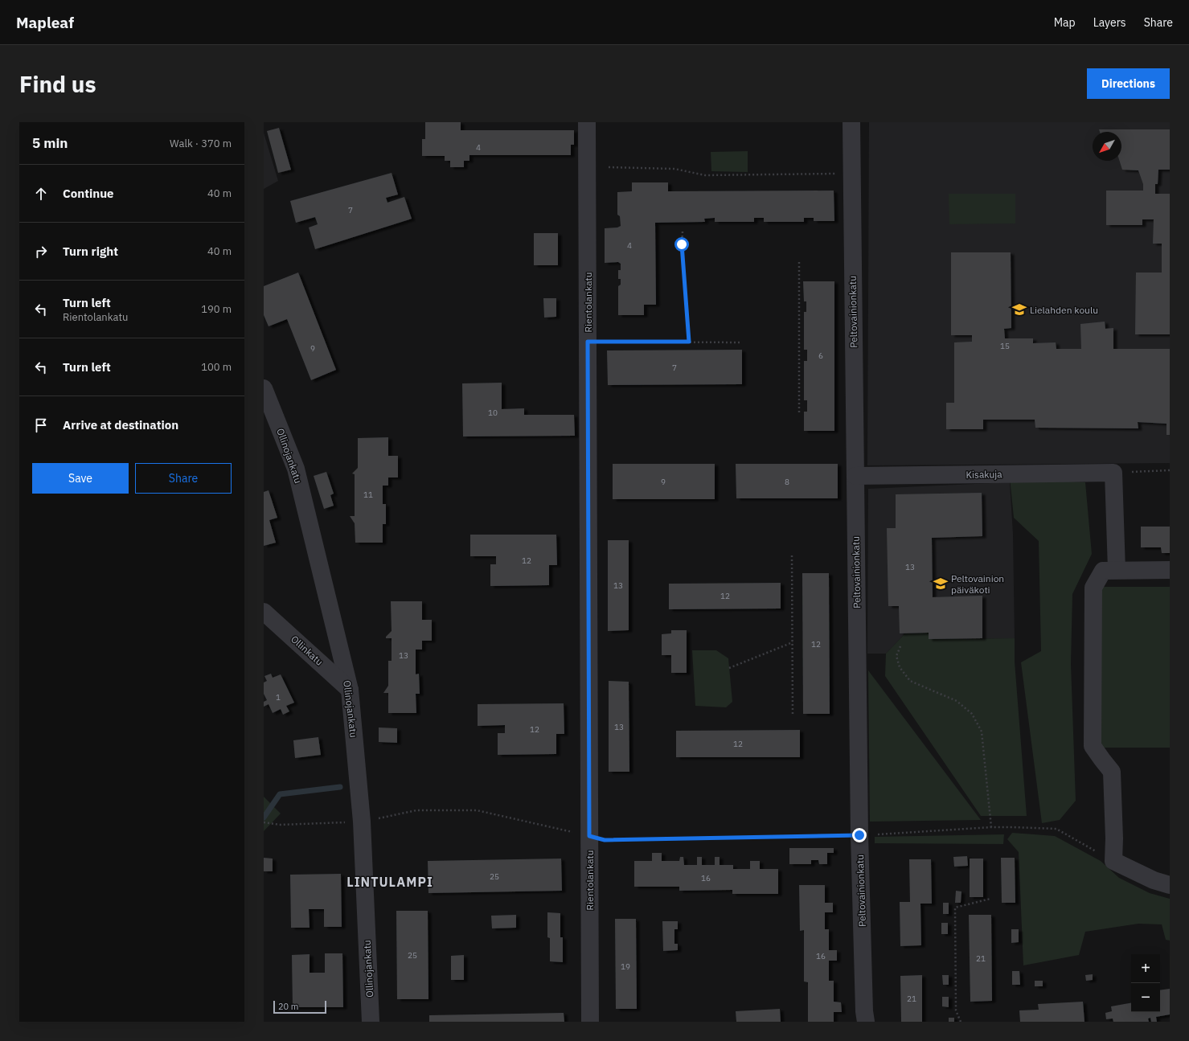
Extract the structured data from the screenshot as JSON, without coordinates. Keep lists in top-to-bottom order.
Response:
{
  "streets": {
    "street": [
      "Rientolankatu",
      "Peltovainionkatu",
      "Ollinojankatu",
      "Kisakuja",
      "Ollinkatu"
    ]
  },
  "crossings": [
    ["Peltovainionkatu", "Kisakuja"],
    ["Ollinojankatu", "Ollinkatu"]
  ],
  "districts": ["LINTULAMPI"],
  "places": {
    "school or university": ["Lielahden koulu", "Peltovainion päiväkoti"]
  },
  "house_numbers": [
    "4",
    "7",
    "4",
    "15",
    "9",
    "6",
    "7",
    "10",
    "9",
    "8",
    "11",
    "12",
    "13",
    "13",
    "12",
    "12",
    "13",
    "1",
    "13",
    "12",
    "12",
    "25",
    "16",
    "25",
    "16",
    "21",
    "19",
    "21"
  ],
  "scale_bar": "20 m",
  "north": "bottom left",
  "page": {
    "header": "Mapleaf",
    "nav": ["Map", "Layers", "Share"],
    "buttons": [
      "Directions",
      ["Save", "Share"]
    ],
    "title": "Find us",
    "heading": ["5 min", "Walk · 370 m"],
    "list": [
      ["Continue", "40 m"],
      ["Turn right", "40 m"],
      ["Turn left", "Rientolankatu", "190 m"],
      ["Turn left", "100 m"],
      "Arrive at destination"
    ],
    "map_buttons": ["+", "−"],
    "scale": "20 m"
  }
}
